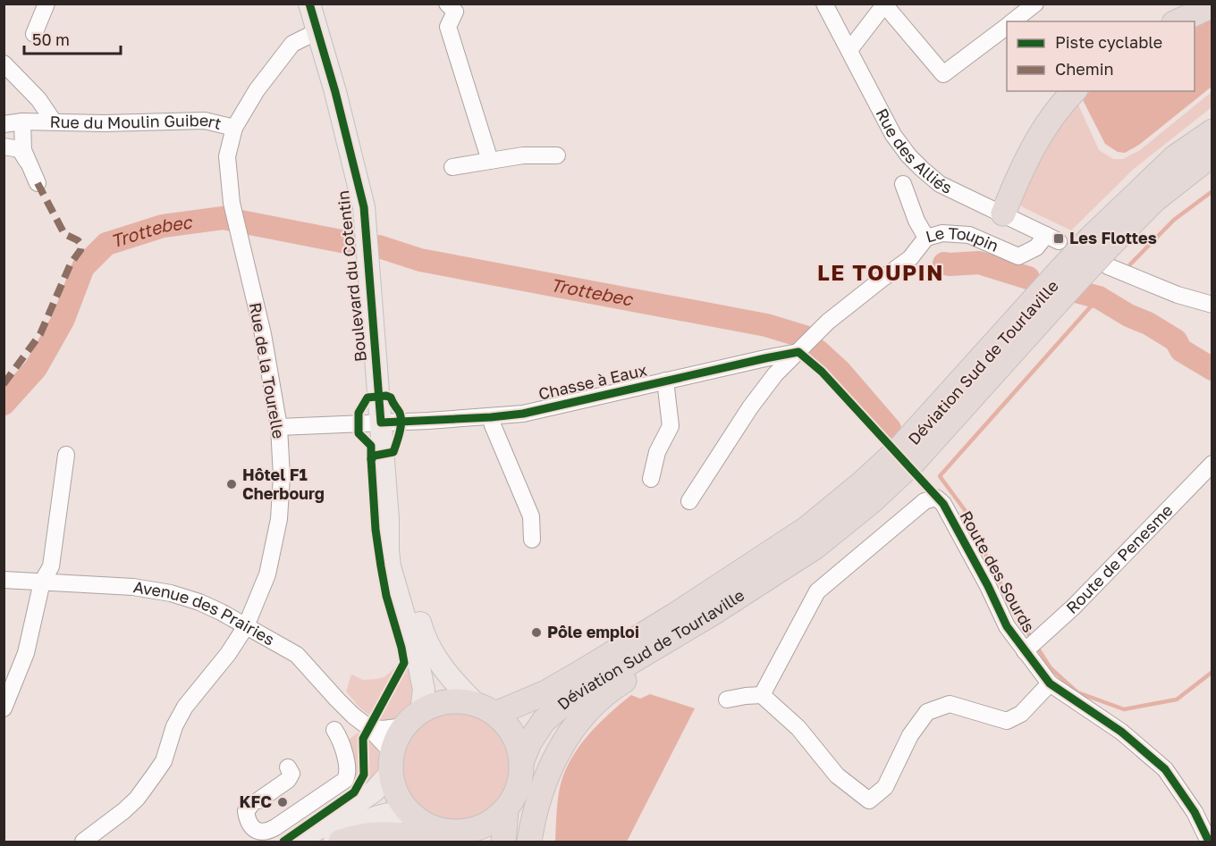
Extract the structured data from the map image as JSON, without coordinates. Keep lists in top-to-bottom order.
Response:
{
  "streets": {
    "highway": ["Déviation Sud de Tourlaville"],
    "main road": ["Boulevard du Cotentin"],
    "street": [
      "Rue du Moulin Guibert",
      "Rue des Alliés",
      "Le Toupin",
      "Rue de la Tourelle",
      "Chasse à Eaux",
      "Route de Penesme",
      "Route des Sourds",
      "Avenue des Prairies"
    ]
  },
  "crossings": [
    ["Rue du Moulin Guibert", "Boulevard du Cotentin"],
    ["Rue du Moulin Guibert", "Rue de la Tourelle"],
    ["Rue des Alliés", "Le Toupin"],
    ["Le Toupin", "Chasse à Eaux"],
    ["Boulevard du Cotentin", "Déviation Sud de Tourlaville"],
    ["Boulevard du Cotentin", "Chasse à Eaux"],
    ["Boulevard du Cotentin", "Avenue des Prairies"],
    ["Déviation Sud de Tourlaville", "Avenue des Prairies"],
    ["Rue de la Tourelle", "Chasse à Eaux"],
    ["Rue de la Tourelle", "Avenue des Prairies"],
    ["Route de Penesme", "Route des Sourds"]
  ],
  "districts": ["LE TOUPIN"],
  "water": ["Trottebec"],
  "places": {
    "transit": ["Les Flottes"],
    "other": ["Hôtel F1 Cherbourg", "Pôle emploi", "KFC"]
  },
  "legend": ["Piste cyclable", "Chemin"],
  "scale_bar": "50 m"
}
